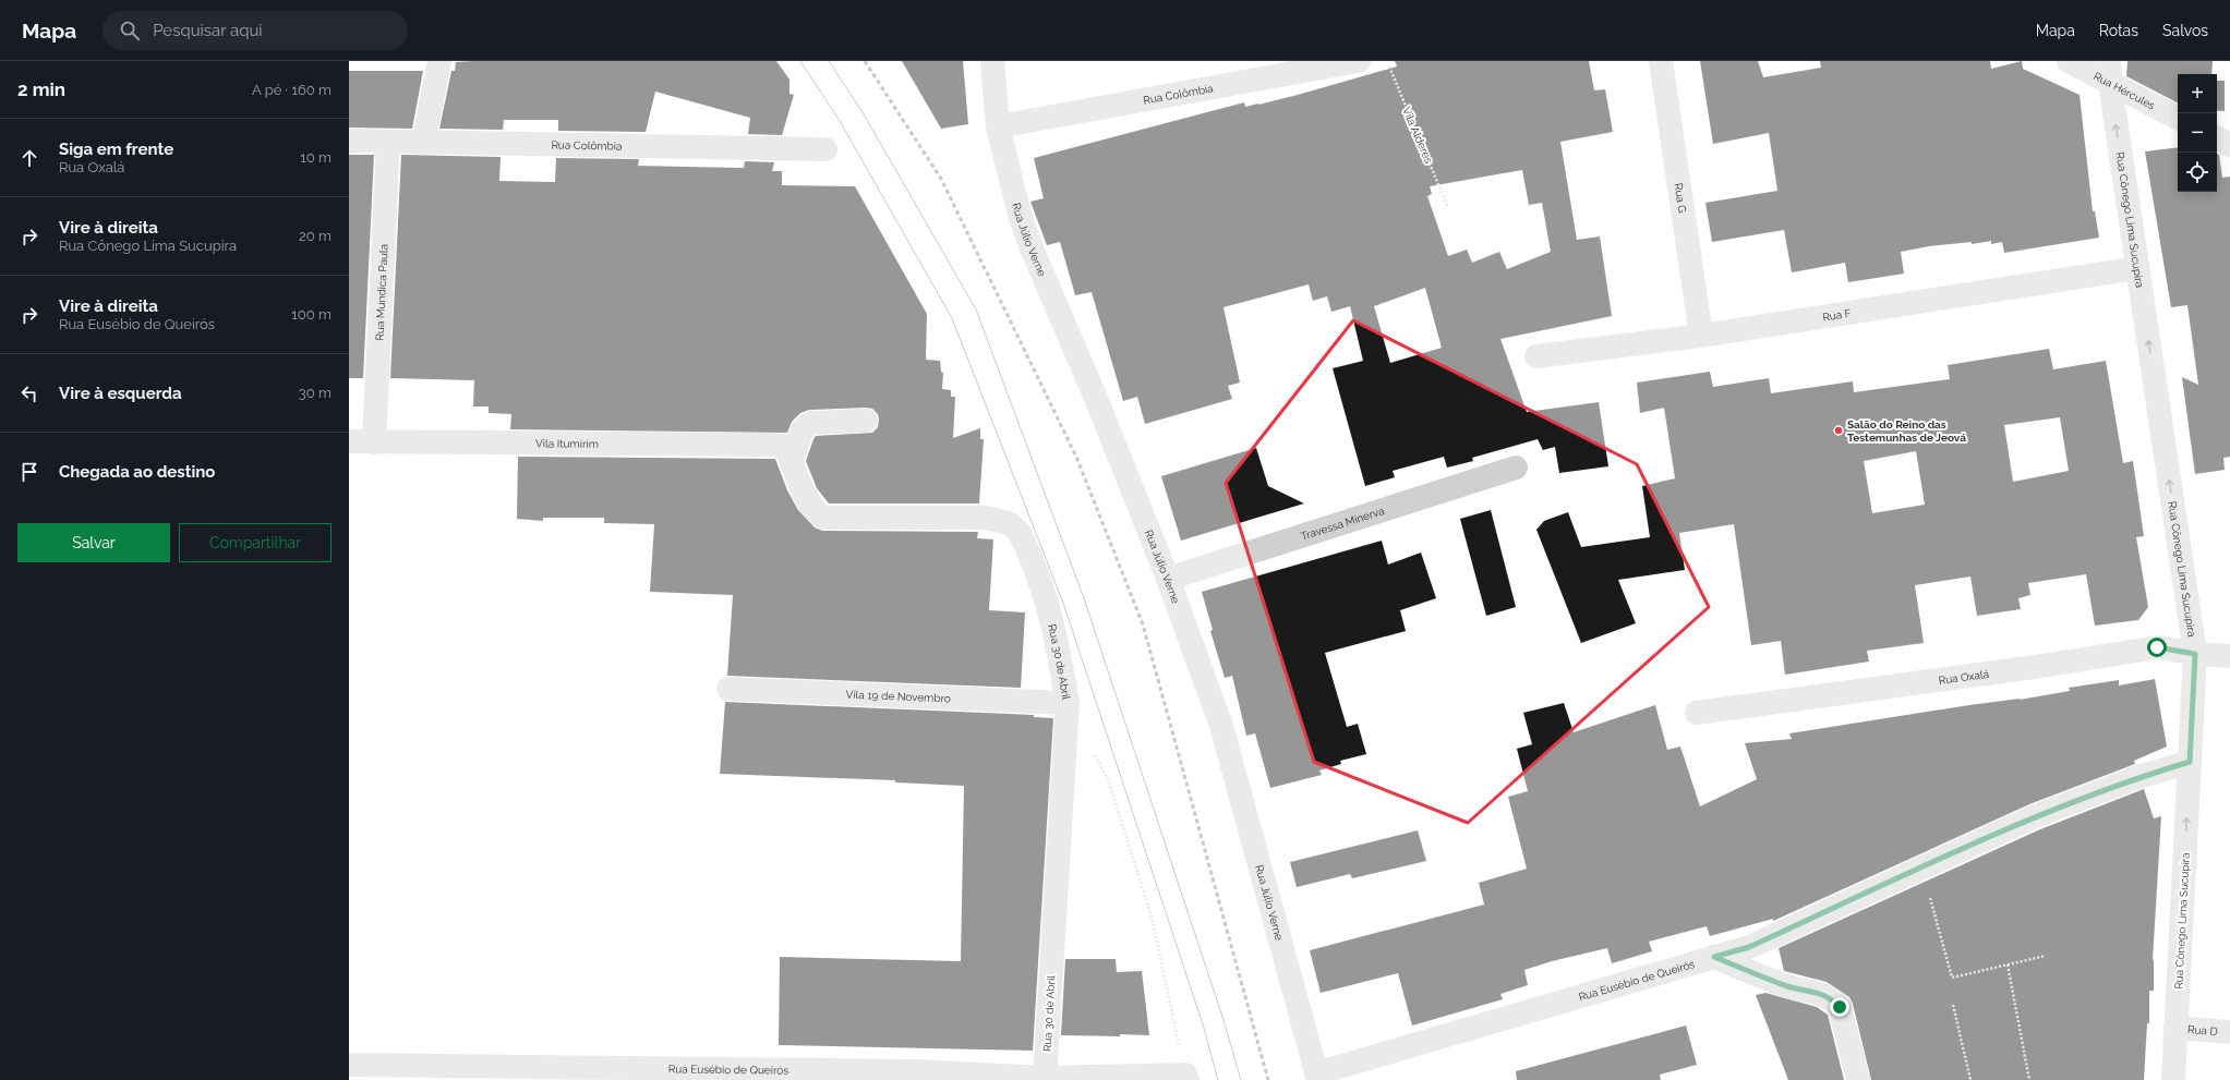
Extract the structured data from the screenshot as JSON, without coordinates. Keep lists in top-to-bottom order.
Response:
{
  "streets": {
    "street": [
      "Rua Hércules",
      "Rua Colômbia",
      "Rua G",
      "Rua Cônego Lima Sucupira",
      "Rua Júlio Verne",
      "Rua Mundica Paula",
      "Rua F",
      "Vila Itumirim",
      "Travessa Minerva",
      "Rua 30 de Abril",
      "Rua Oxalá",
      "Vila 19 de Novembro",
      "Rua Eusébio de Queirós",
      "Rua D"
    ],
    "path": ["Vila Alderes"]
  },
  "crossings": [
    ["Rua Hércules", "Rua Cônego Lima Sucupira"],
    ["Rua Colômbia", "Rua Júlio Verne"],
    ["Rua Colômbia", "Rua Mundica Paula"],
    ["Rua G", "Rua F"],
    ["Rua Cônego Lima Sucupira", "Rua F"],
    ["Rua Cônego Lima Sucupira", "Rua Oxalá"],
    ["Rua Cônego Lima Sucupira", "Rua Eusébio de Queirós"],
    ["Rua Cônego Lima Sucupira", "Rua D"],
    ["Rua Júlio Verne", "Travessa Minerva"],
    ["Rua Júlio Verne", "Rua Eusébio de Queirós"],
    ["Rua Mundica Paula", "Vila Itumirim"],
    ["Vila Itumirim", "Rua 30 de Abril"],
    ["Rua 30 de Abril", "Vila 19 de Novembro"],
    ["Rua 30 de Abril", "Rua Eusébio de Queirós"]
  ],
  "one_way": ["Rua Cônego Lima Sucupira"],
  "places": ["Salão do Reino das Testemunhas de Jeová"],
  "page": {
    "header": "Mapa",
    "search": "Pesquisar aqui",
    "nav": ["Mapa", "Rotas", "Salvos"],
    "heading": ["2 min", "A pé · 160 m"],
    "map_buttons": ["+", "−"],
    "list": [
      ["Siga em frente", "Rua Oxalá", "10 m"],
      ["Vire à direita", "Rua Cônego Lima Sucupira", "20 m"],
      ["Vire à direita", "Rua Eusébio de Queirós", "100 m"],
      ["Vire à esquerda", "30 m"],
      "Chegada ao destino"
    ],
    "buttons": ["Salvar", "Compartilhar"]
  }
}
